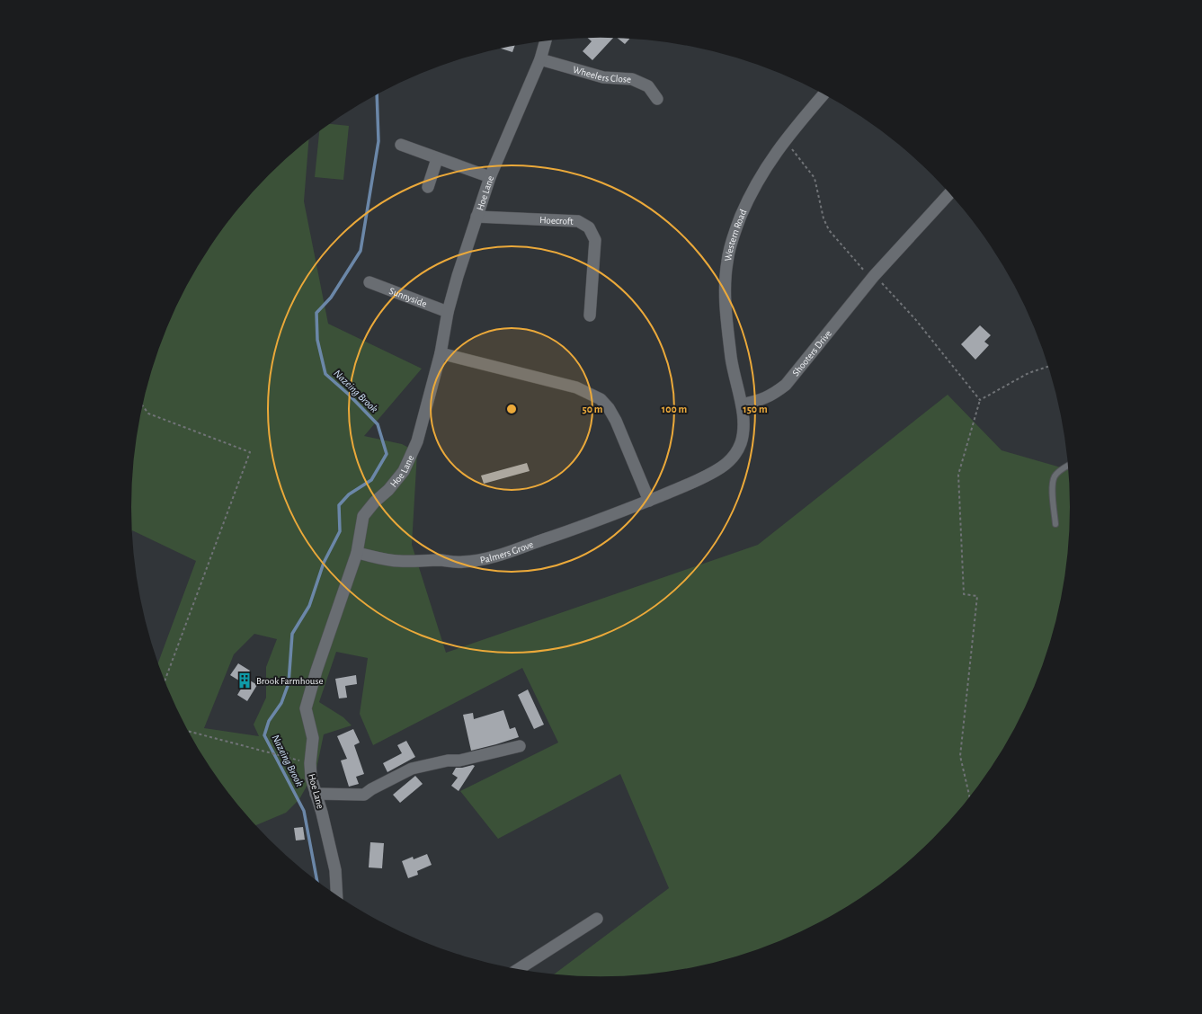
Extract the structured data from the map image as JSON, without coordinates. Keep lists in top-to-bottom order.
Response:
{
  "streets": {
    "street": [
      "Wheelers Close",
      "Hoe Lane",
      "Hoecroft",
      "Western Road",
      "Sunnyside",
      "Shooters Drive",
      "Palmers Grove"
    ]
  },
  "crossings": [
    ["Wheelers Close", "Hoe Lane"],
    ["Hoe Lane", "Hoecroft"],
    ["Hoe Lane", "Sunnyside"],
    ["Hoe Lane", "Palmers Grove"],
    ["Western Road", "Shooters Drive"],
    ["Western Road", "Palmers Grove"],
    ["Shooters Drive", "Palmers Grove"]
  ],
  "water": ["Nazeing Brook"],
  "places": {
    "building": ["Brook Farmhouse"]
  },
  "rings": ["50 m", "100 m", "150 m"]
}
